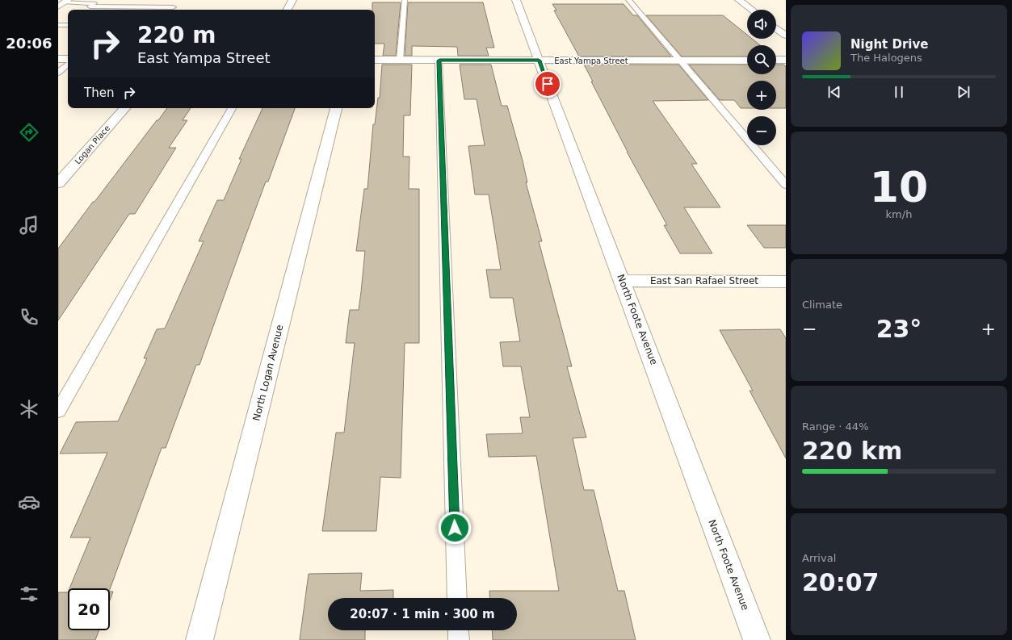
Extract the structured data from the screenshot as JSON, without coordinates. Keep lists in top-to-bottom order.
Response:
{
  "streets": {
    "street": [
      "East Yampa Street",
      "Logan Place",
      "East San Rafael Street",
      "North Foote Avenue",
      "North Logan Avenue"
    ]
  },
  "crossings": [
    ["East Yampa Street", "North Foote Avenue"],
    ["East San Rafael Street", "North Foote Avenue"]
  ],
  "page": {
    "tabs": "20:06",
    "map_buttons": ["+", "−"],
    "turn": ["220 m", "East Yampa Street"],
    "song": ["Night Drive", "The Halogens"],
    "then": "Then",
    "tile": [
      ["10", "km/h"],
      "Climate",
      ["Range · 44%", "220 km"],
      ["Arrival", "20:07"]
    ],
    "heat": ["−", "23°", "+"],
    "limit": "20",
    "trip": "20:07 · 1 min · 300 m"
  }
}
